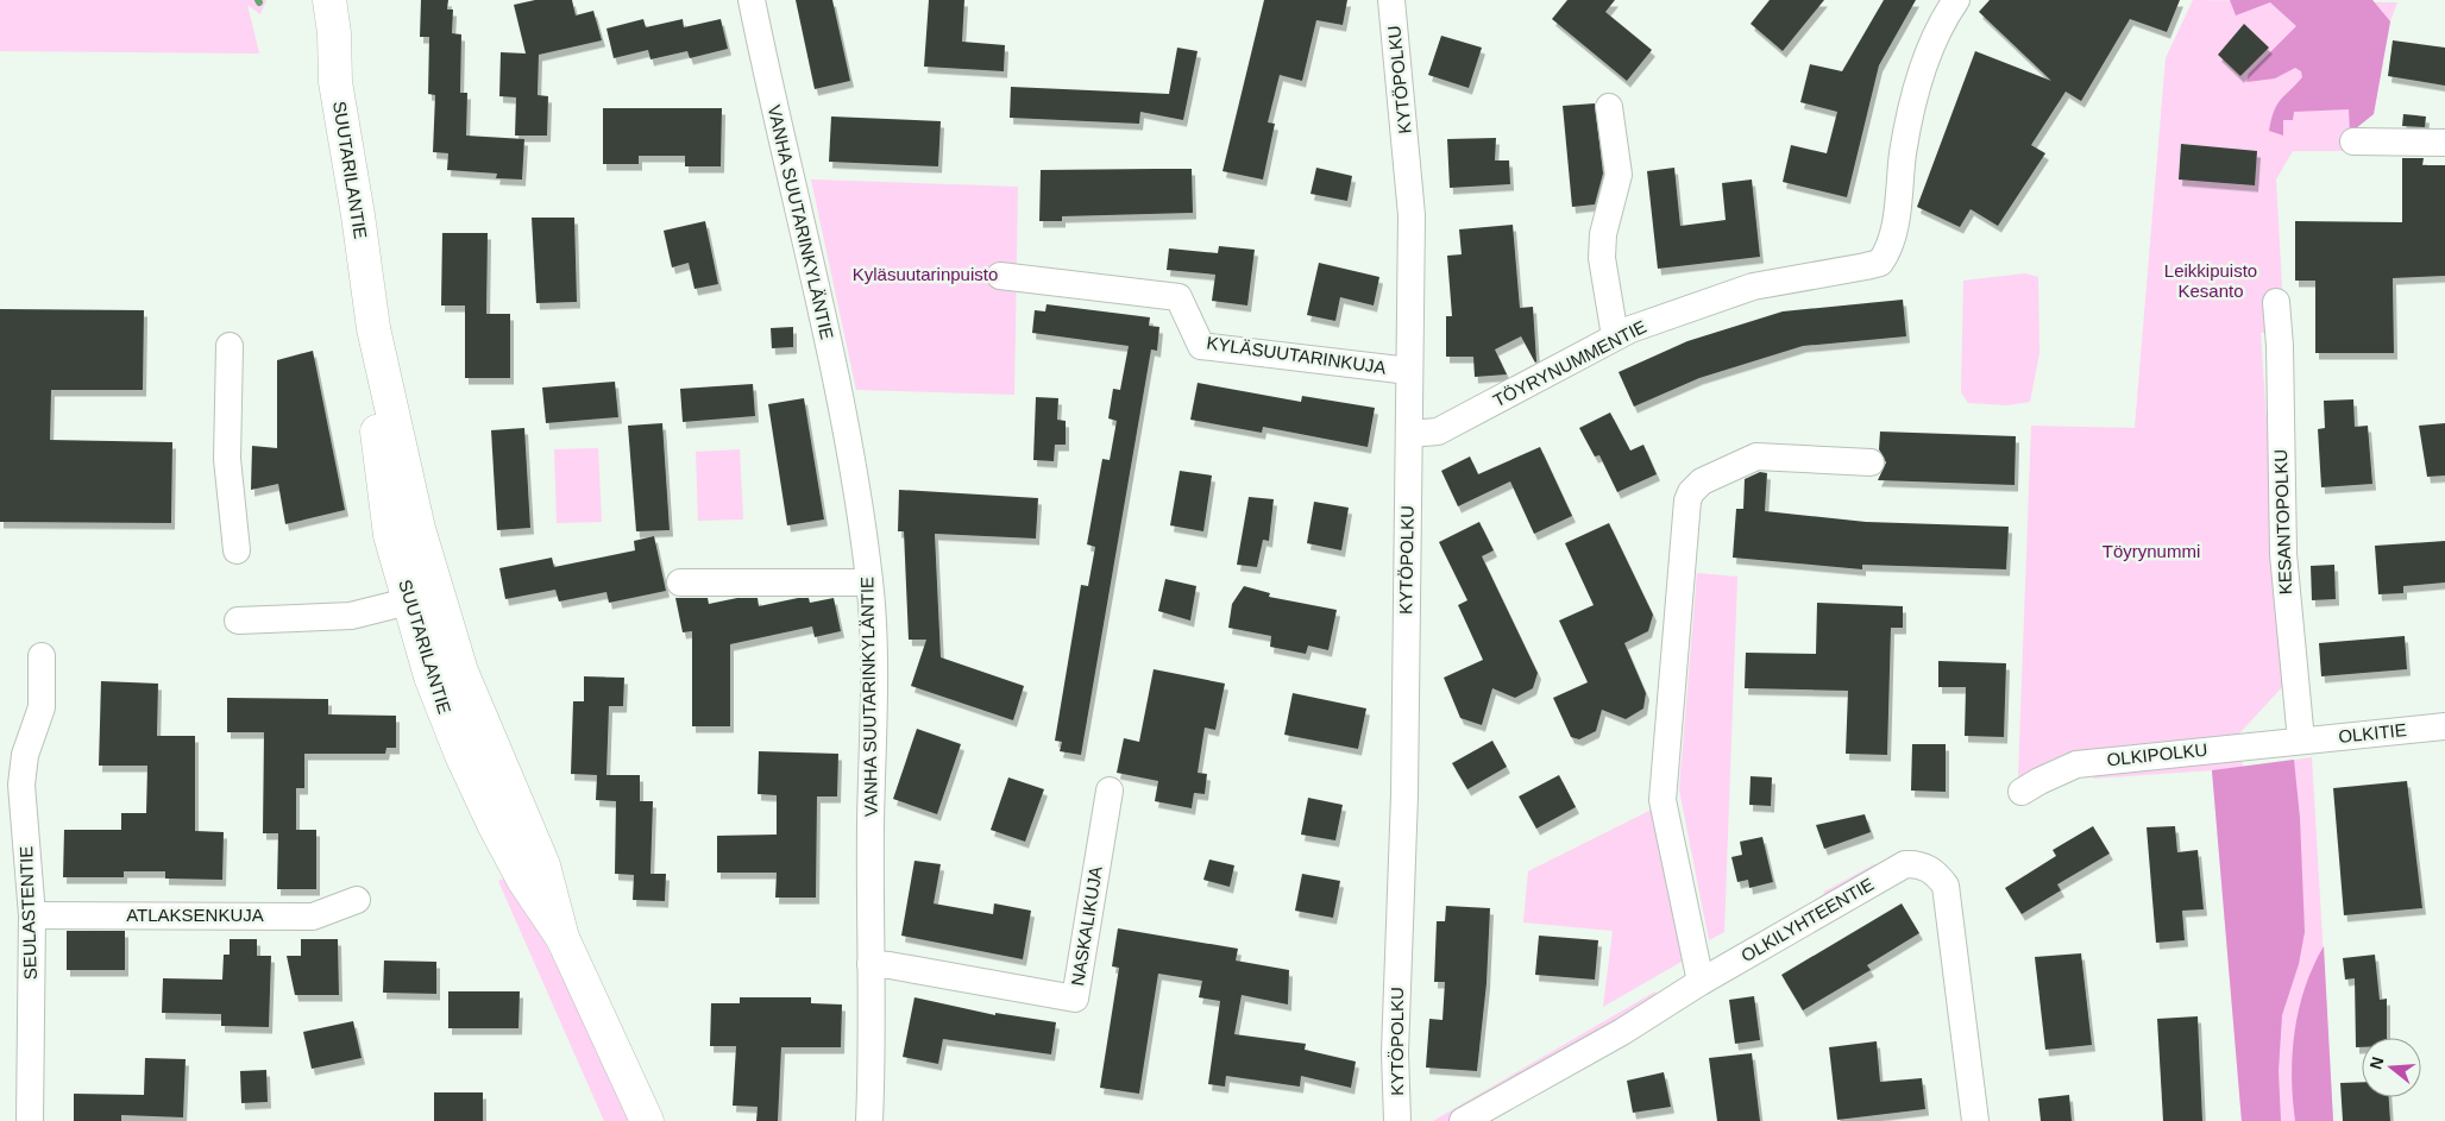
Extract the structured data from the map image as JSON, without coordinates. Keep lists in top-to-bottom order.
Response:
{
  "streets": {
    "main road": ["SUUTARILANTIE"],
    "street": [
      "KYTÖPOLKU",
      "VANHA SUUTARINKYLÄNTIE",
      "KYLÄSUUTARINKUJA",
      "TÖYRYNUMMENTIE",
      "KESANTOPOLKU",
      "OLKITIE",
      "OLKIPOLKU",
      "SEULASTENTIE",
      "ATLAKSENKUJA",
      "OLKILYHTEENTIE",
      "NASKALIKUJA"
    ]
  },
  "crossings": [
    ["KYTÖPOLKU", "KYLÄSUUTARINKUJA"],
    ["KYTÖPOLKU", "TÖYRYNUMMENTIE"],
    ["VANHA SUUTARINKYLÄNTIE", "NASKALIKUJA"],
    ["KESANTOPOLKU", "OLKITIE"],
    ["KESANTOPOLKU", "OLKIPOLKU"],
    ["OLKITIE", "OLKIPOLKU"],
    ["SEULASTENTIE", "ATLAKSENKUJA"]
  ],
  "parks": ["Leikkipuisto Kesanto", "Kyläsuutarinpuisto", "Töyrynummi"],
  "north": "left"
}
